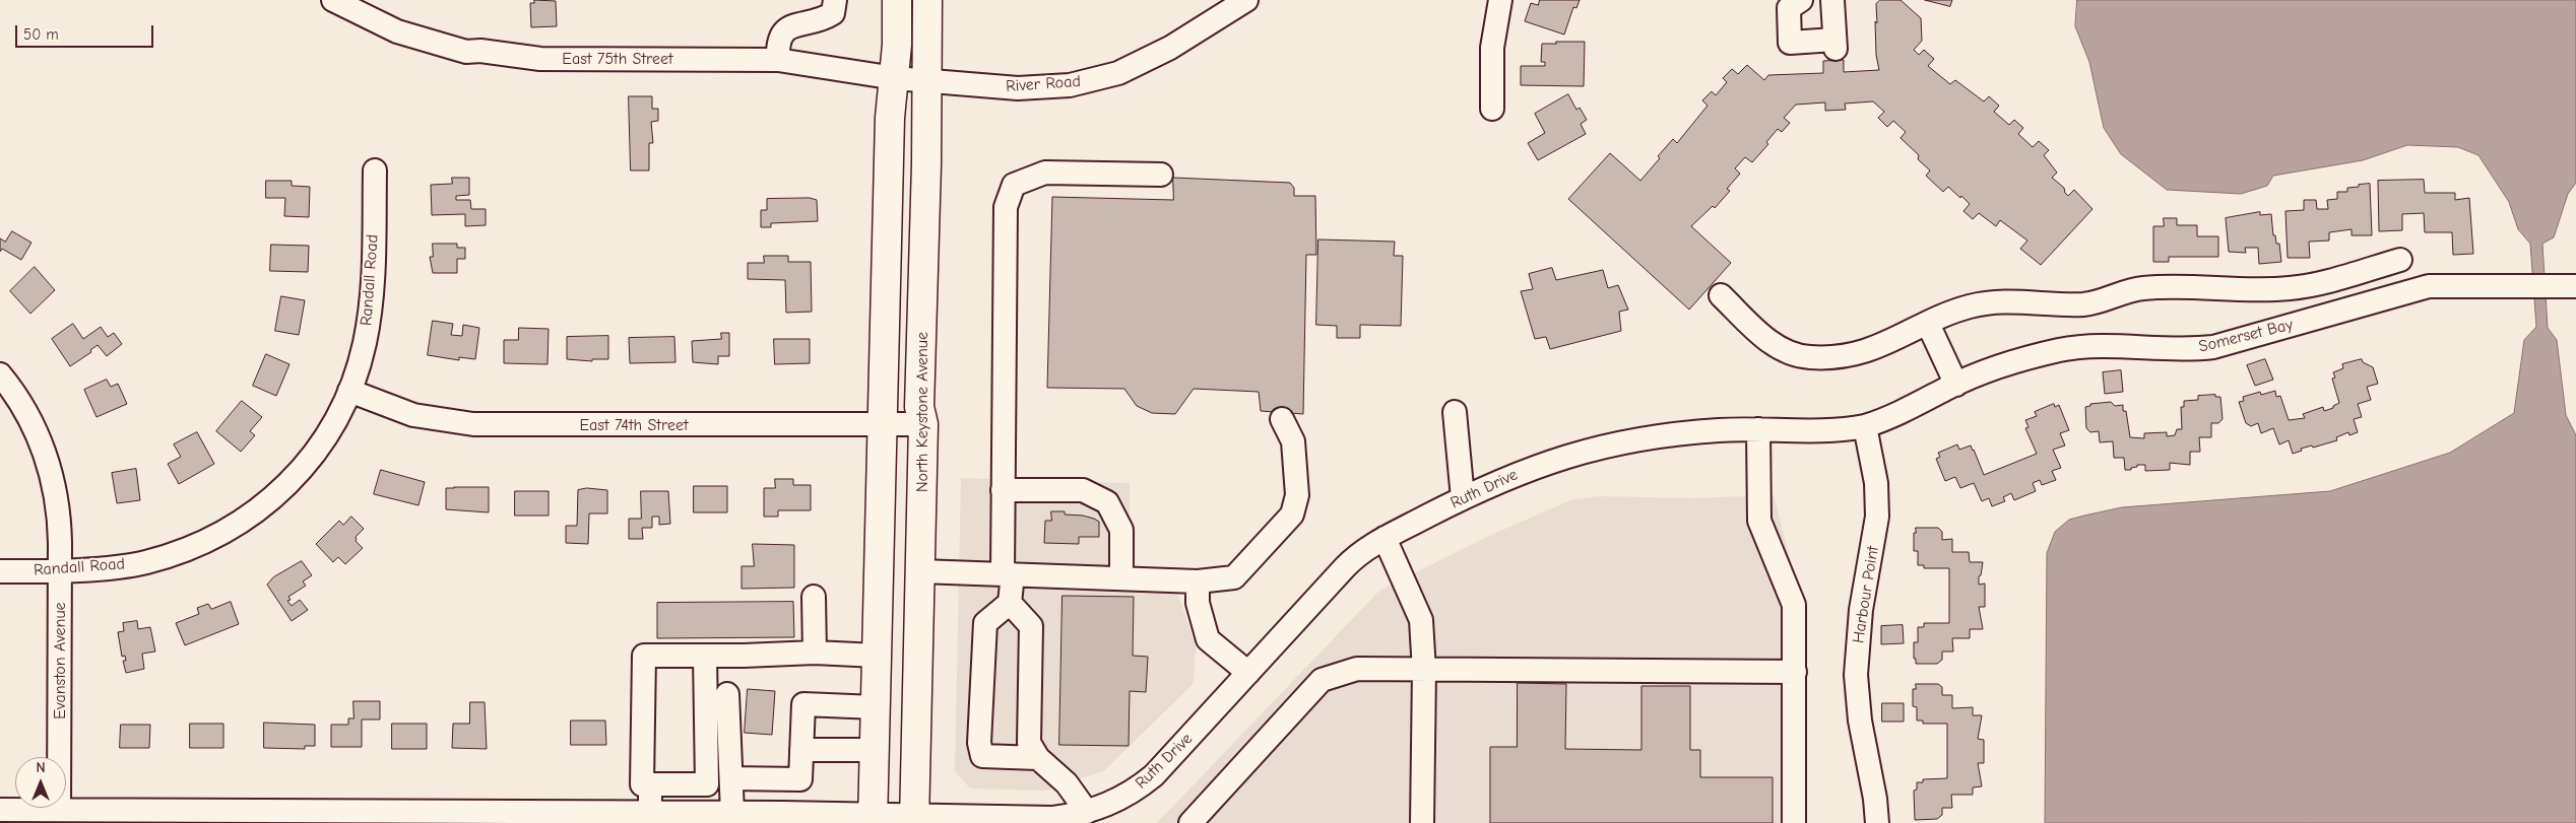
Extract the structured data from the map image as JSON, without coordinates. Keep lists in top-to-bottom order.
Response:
{
  "streets": {
    "main road": ["North Keystone Avenue"],
    "street": [
      "East 75th Street",
      "River Road",
      "Randall Road",
      "Somerset Bay",
      "East 74th Street",
      "Ruth Drive",
      "Harbour Point",
      "Evanston Avenue"
    ]
  },
  "crossings": [
    ["East 75th Street", "River Road"],
    ["East 75th Street", "North Keystone Avenue"],
    ["River Road", "North Keystone Avenue"],
    ["Randall Road", "East 74th Street"],
    ["Randall Road", "Evanston Avenue"],
    ["Somerset Bay", "Ruth Drive"],
    ["Somerset Bay", "Harbour Point"],
    ["North Keystone Avenue", "East 74th Street"],
    ["Ruth Drive", "Harbour Point"]
  ],
  "scale_bar": "50 m",
  "north": "top"
}
